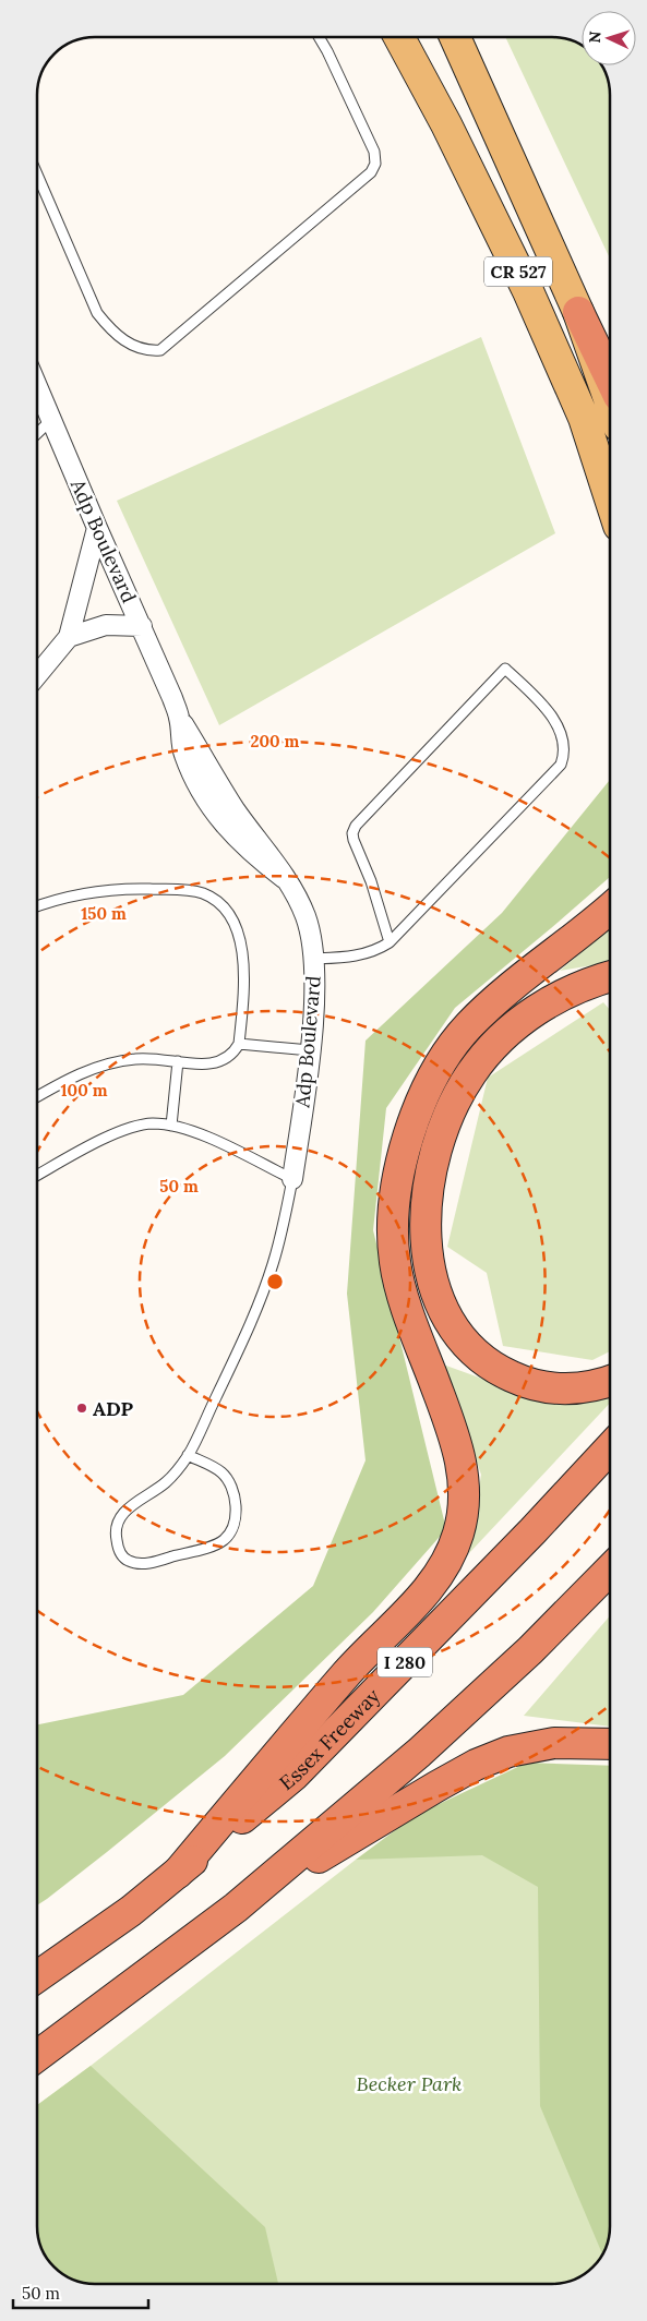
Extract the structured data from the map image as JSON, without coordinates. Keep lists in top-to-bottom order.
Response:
{
  "streets": {
    "highway": ["I 280", "Essex Freeway"],
    "main road": ["CR 527"],
    "street": ["Adp Boulevard"]
  },
  "parks": ["Becker Park"],
  "places": ["ADP"],
  "scale_bar": "50 m",
  "north": "left",
  "rings": [
    "200 m",
    "150 m",
    "100 m",
    "50 m"
  ]
}
